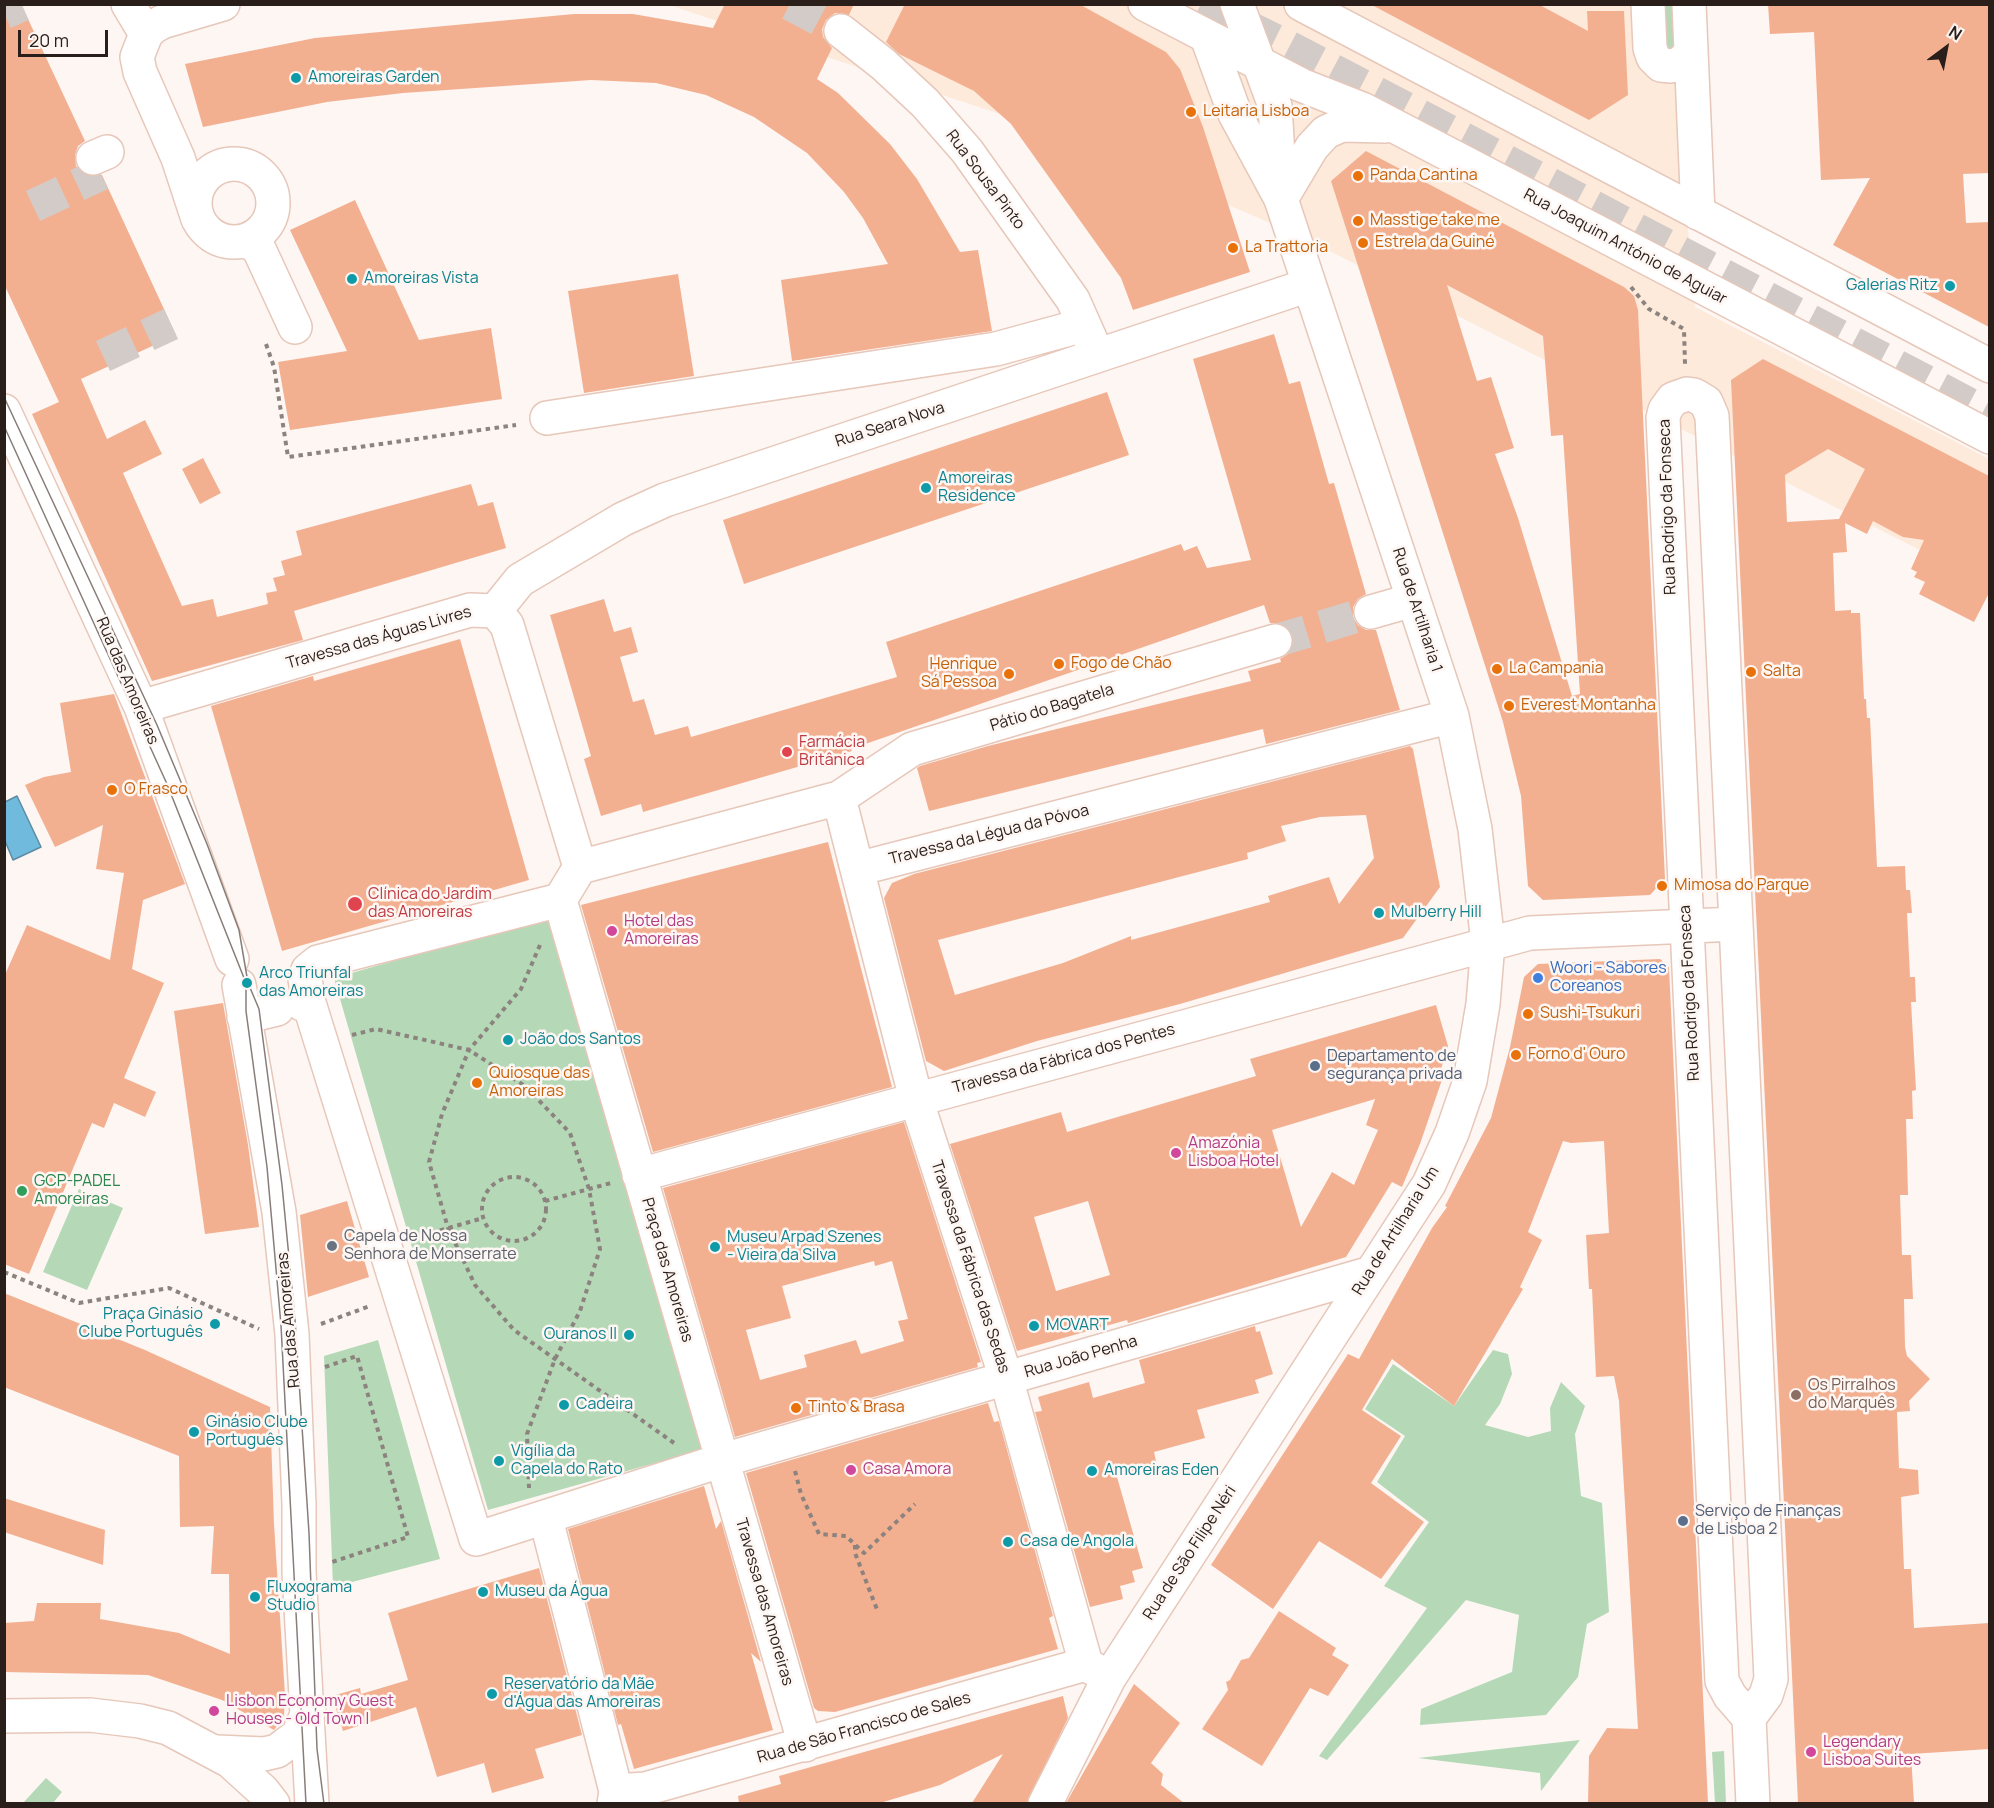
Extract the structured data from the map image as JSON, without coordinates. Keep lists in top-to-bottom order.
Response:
{
  "streets": {
    "street": [
      "Rua Sousa Pinto",
      "Rua Joaquim António de Aguiar",
      "Rua Seara Nova",
      "Rua Rodrigo da Fonseca",
      "Rua de Artilharia 1",
      "Travessa das Águas Livres",
      "Rua das Amoreiras",
      "Pátio do Bagatela",
      "Travessa da Légua da Póvoa",
      "Travessa da Fábrica dos Pentes",
      "Rua de Artilharia Um",
      "Travessa da Fábrica das Sedas",
      "Praça das Amoreiras",
      "Rua João Penha",
      "Rua de São Filipe Néri",
      "Travessa das Amoreiras",
      "Rua de São Francisco de Sales"
    ]
  },
  "crossings": [
    ["Rua Sousa Pinto", "Rua Seara Nova"],
    ["Rua Seara Nova", "Rua de Artilharia 1"],
    ["Rua Seara Nova", "Travessa das Águas Livres"],
    ["Rua Rodrigo da Fonseca", "Travessa da Fábrica dos Pentes"],
    ["Rua de Artilharia 1", "Travessa da Légua da Póvoa"],
    ["Rua de Artilharia 1", "Travessa da Fábrica dos Pentes"],
    ["Rua de Artilharia 1", "Rua de Artilharia Um"],
    ["Travessa das Águas Livres", "Rua das Amoreiras"],
    ["Travessa da Légua da Póvoa", "Travessa da Fábrica das Sedas"],
    ["Travessa da Fábrica dos Pentes", "Rua de Artilharia Um"],
    ["Travessa da Fábrica dos Pentes", "Travessa da Fábrica das Sedas"],
    ["Travessa da Fábrica dos Pentes", "Praça das Amoreiras"],
    ["Rua de Artilharia Um", "Rua João Penha"],
    ["Rua de Artilharia Um", "Rua de São Filipe Néri"],
    ["Travessa da Fábrica das Sedas", "Rua João Penha"],
    ["Travessa da Fábrica das Sedas", "Rua de São Filipe Néri"],
    ["Travessa da Fábrica das Sedas", "Rua de São Francisco de Sales"],
    ["Praça das Amoreiras", "Rua João Penha"],
    ["Praça das Amoreiras", "Travessa das Amoreiras"],
    ["Rua João Penha", "Travessa das Amoreiras"],
    ["Rua de São Filipe Néri", "Rua de São Francisco de Sales"],
    ["Travessa das Amoreiras", "Rua de São Francisco de Sales"]
  ],
  "places": [
    "Amoreiras Garden",
    "Leitaria Lisboa",
    "Panda Cantina",
    "Masstige take me",
    "Estrela da Guiné",
    "La Trattoria",
    "Amoreiras Vista",
    "Galerias Ritz",
    "Amoreiras Residence",
    "Fogo de Chão",
    "La Campania",
    "Salta",
    "Henrique Sá Pessoa",
    "Everest Montanha",
    "Farmácia Britânica",
    "O Frasco",
    "Mimosa do Parque",
    "Clínica do Jardim das Amoreiras",
    "Mulberry Hill",
    "Hotel das Amoreiras",
    "Woori - Sabores Coreanos",
    "Arco Triunfal das Amoreiras",
    "Sushi-Tsukuri",
    "João dos Santos",
    "Forno d' Ouro",
    "Departamento de segurança privada",
    "Quiosque das Amoreiras",
    "Amazónia Lisboa Hotel",
    "GCP-PADEL Amoreiras",
    "Capela de Nossa Senhora de Monserrate",
    "Museu Arpad Szenes - Vieira da Silva",
    "Praça Ginásio Clube Português",
    "MOVART",
    "Ouranos II",
    "Os Pirralhos do Marquês",
    "Cadeira",
    "Tinto & Brasa",
    "Ginásio Clube Português",
    "Vigília da Capela do Rato",
    "Casa Amora",
    "Amoreiras Eden",
    "Serviço de Finanças de Lisboa 2",
    "Casa de Angola",
    "Museu da Água",
    "Fluxograma Studio",
    "Reservatório da Mãe d'Água das Amoreiras",
    "Lisbon Economy Guest Houses - Old Town I",
    "Legendary Lisboa Suites"
  ],
  "scale_bar": "20 m",
  "north": "top right"
}
